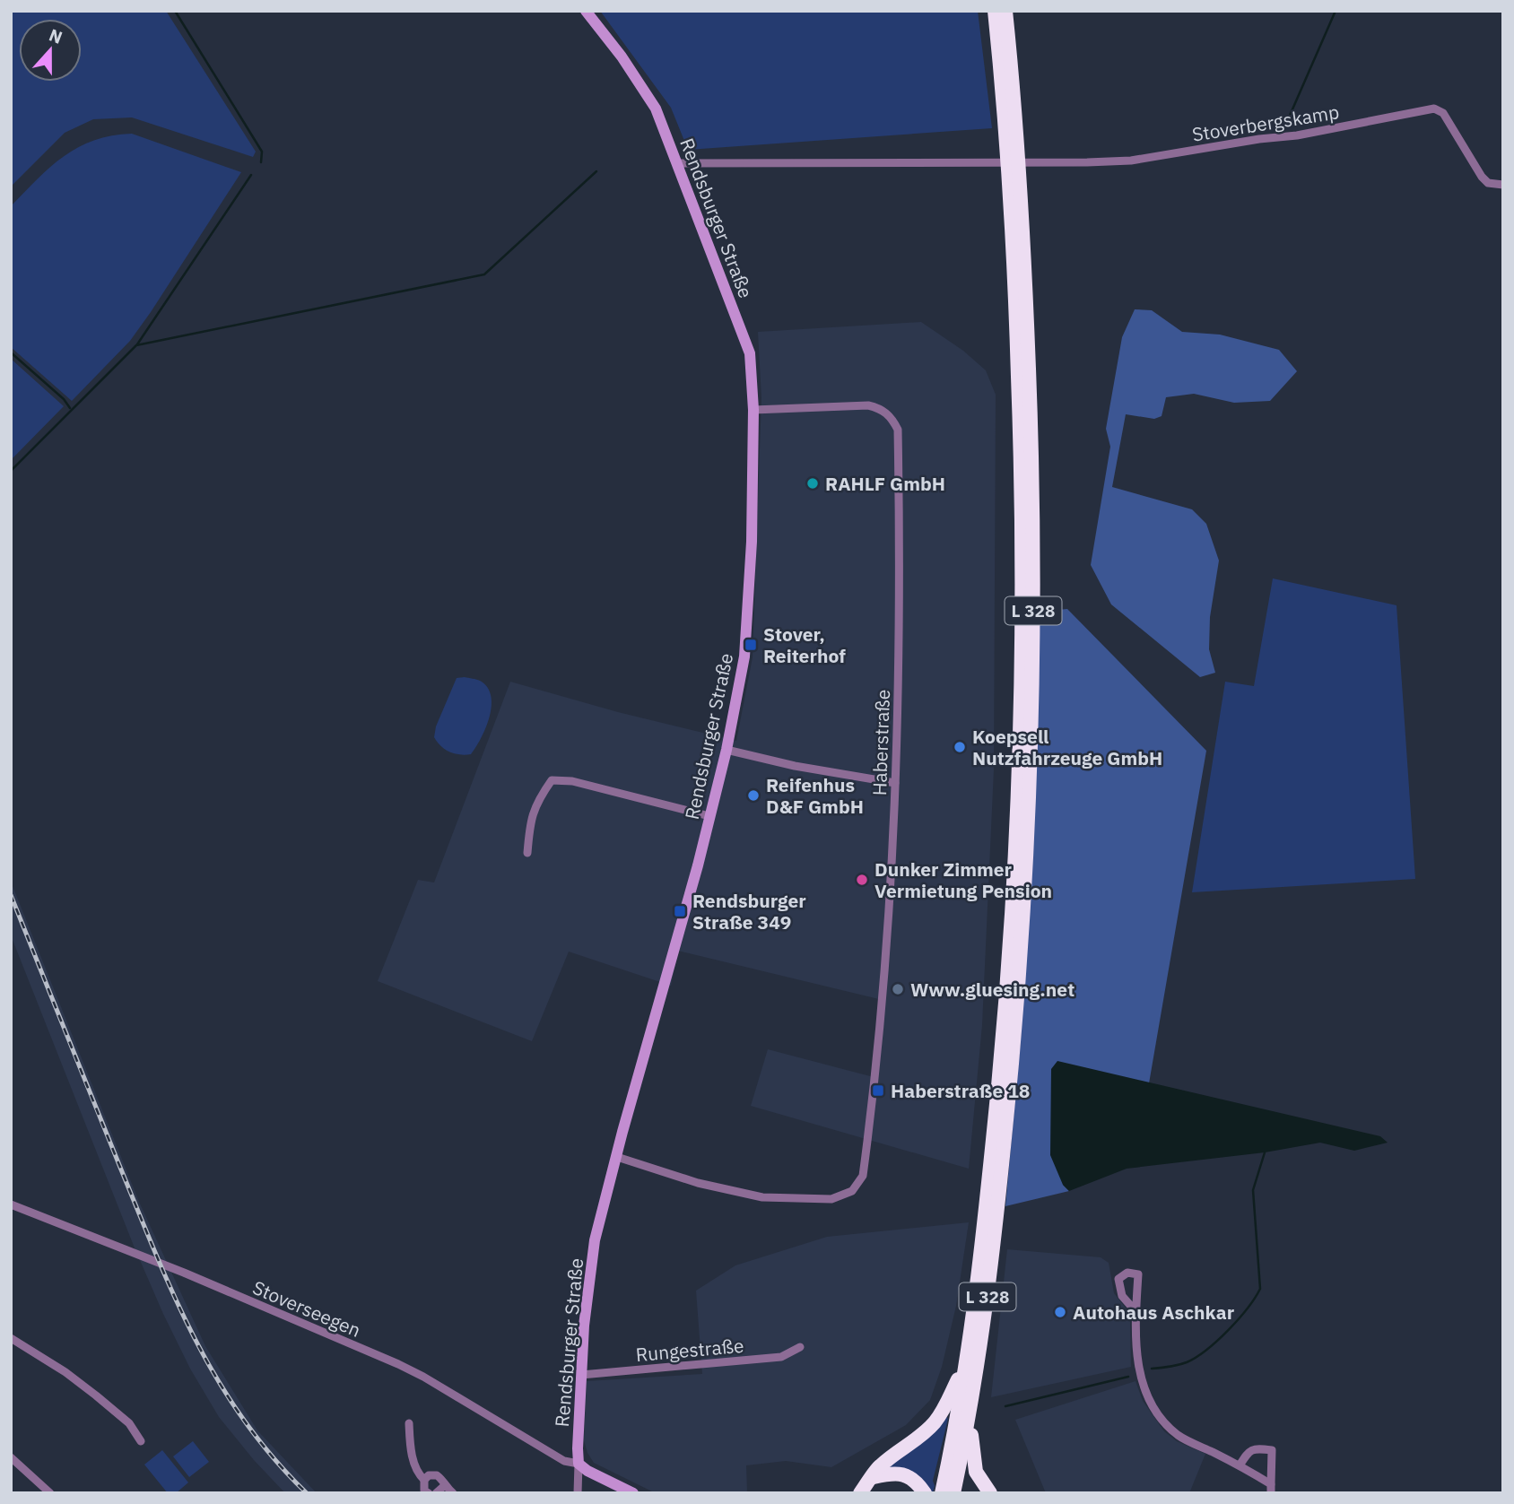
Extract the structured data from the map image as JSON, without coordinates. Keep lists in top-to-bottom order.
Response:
{
  "streets": {
    "highway": ["L 328"],
    "street": [
      "Stoverbergskamp",
      "Rendsburger Straße",
      "Haberstraße",
      "Stoverseegen",
      "Rungestraße"
    ]
  },
  "crossings": [
    ["Stoverbergskamp", "Rendsburger Straße"],
    ["Rendsburger Straße", "Haberstraße"],
    ["Rendsburger Straße", "Stoverseegen"],
    ["Rendsburger Straße", "Rungestraße"]
  ],
  "places": {
    "other": [
      "RAHLF GmbH",
      "Koepsell Nutzfahrzeuge GmbH",
      "Reifenhus D&F GmbH",
      "Dunker Zimmer Vermietung Pension",
      "Www.gluesing.net",
      "Autohaus Aschkar"
    ],
    "transit": ["Stover, Reiterhof", "Rendsburger Straße 349", "Haberstraße 18"]
  },
  "north": "top"
}
